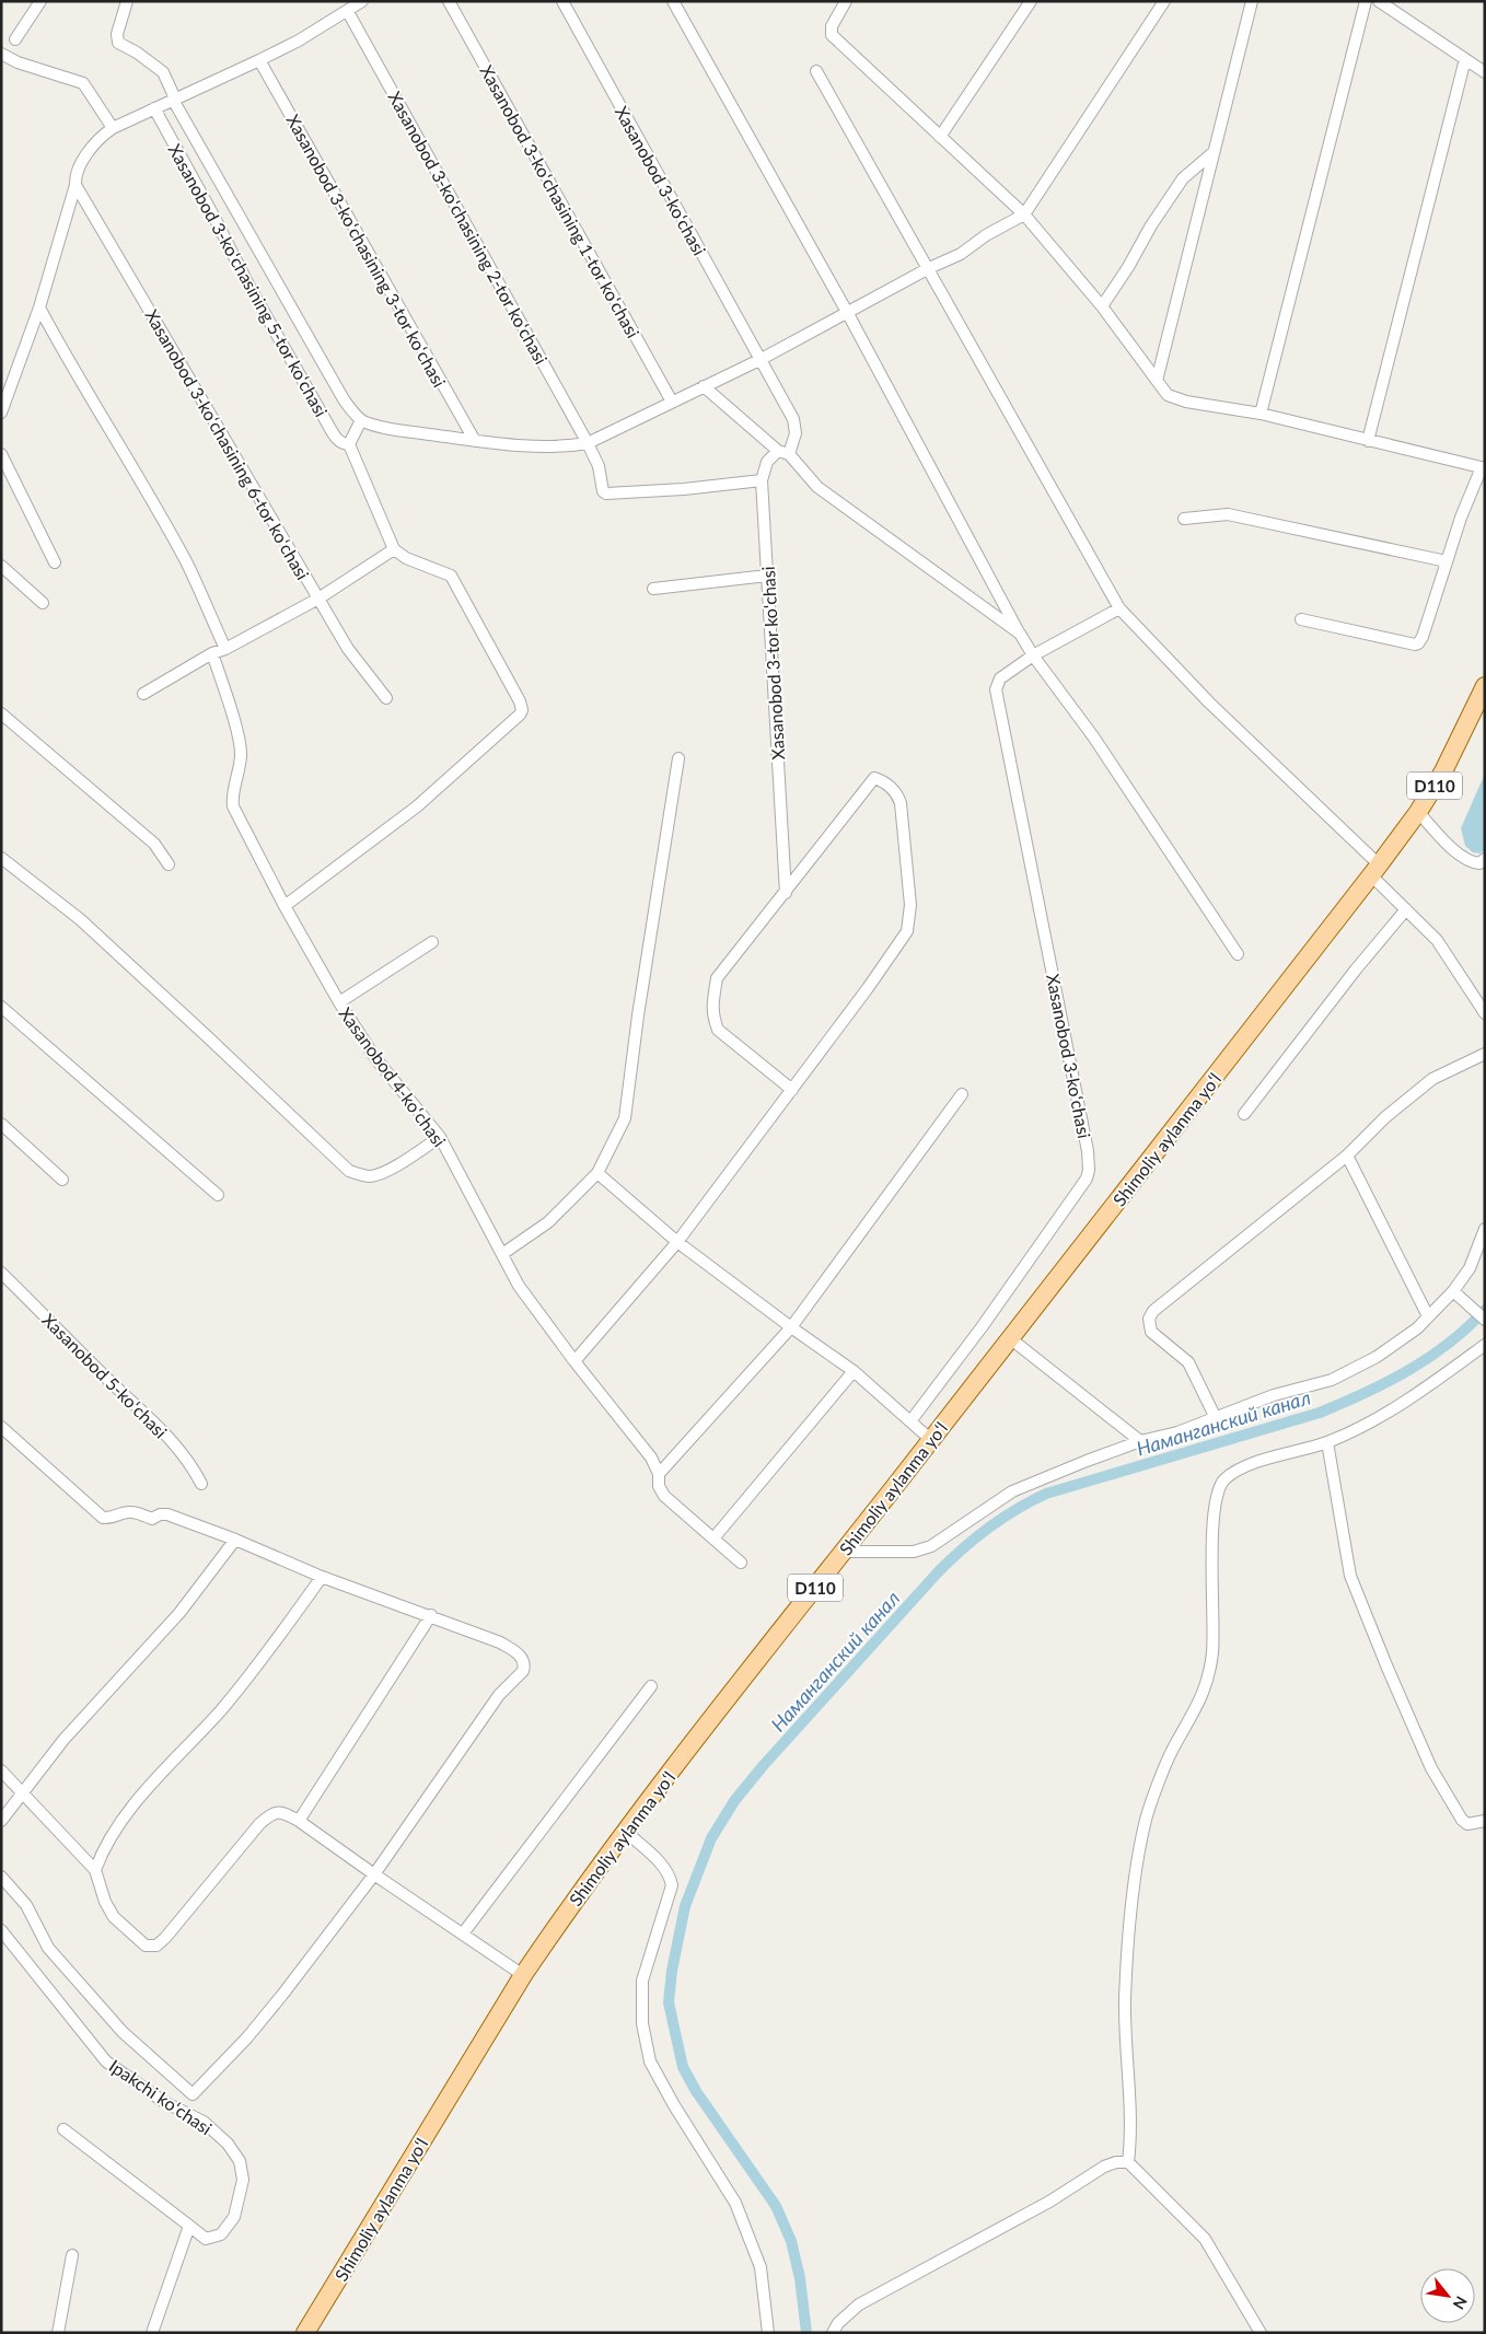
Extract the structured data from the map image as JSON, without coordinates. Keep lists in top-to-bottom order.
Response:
{
  "streets": {
    "main road": ["D110", "Shimoliy aylanma yoʻl"],
    "street": [
      "Xasanobod 3-koʻchasi",
      "Xasanobod 3-koʻchasining 1-tor koʻchasi",
      "Xasanobod 3-koʻchasining 2-tor koʻchasi",
      "Xasanobod 3-koʻchasining 3-tor koʻchasi",
      "Xasanobod 3-koʻchasining 5-tor koʻchasi",
      "Xasanobod 3-koʻchasining 6-tor koʻchasi",
      "Xasanobod 3-tor koʻchasi",
      "Xasanobod 4-koʻchasi",
      "Xasanobod 5-koʻchasi",
      "Ipakchi koʻchasi"
    ]
  },
  "crossings": [
    ["Xasanobod 3-koʻchasi", "Xasanobod 3-tor koʻchasi"],
    ["Xasanobod 3-koʻchasining 2-tor koʻchasi", "Xasanobod 3-tor koʻchasi"]
  ],
  "water": ["Наманганский канал"],
  "north": "bottom right"
}
